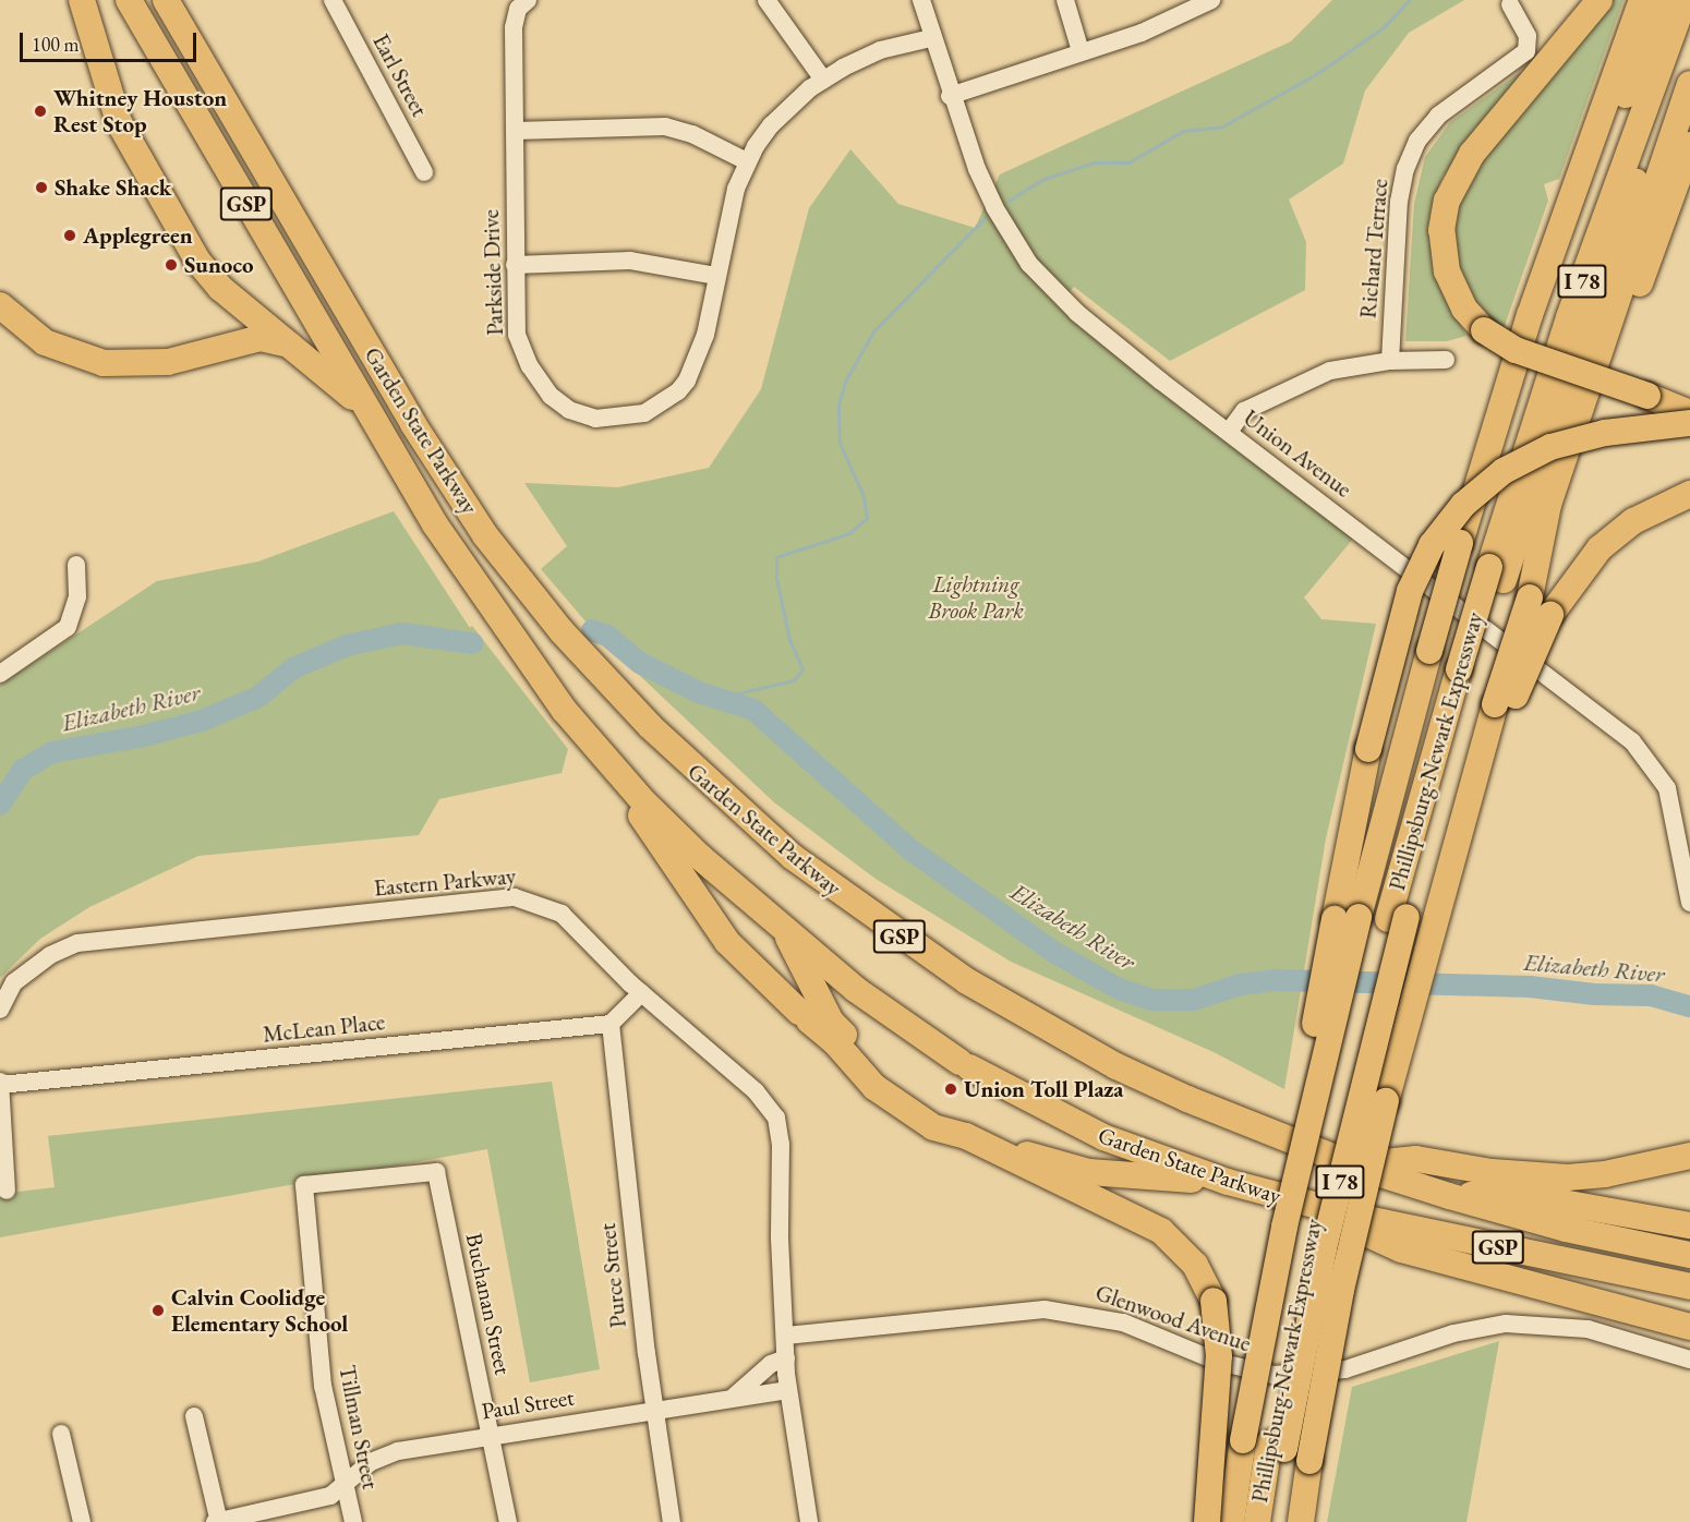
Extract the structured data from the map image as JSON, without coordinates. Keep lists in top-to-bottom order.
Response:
{
  "streets": {
    "highway": [
      "GSP",
      "I 78",
      "Garden State Parkway",
      "Phillipsburg-Newark Expressway"
    ],
    "street": [
      "Earl Street",
      "Richard Terrace",
      "Parkside Drive",
      "Union Avenue",
      "Eastern Parkway",
      "McLean Place",
      "Purce Street",
      "Buchanan Street",
      "Glenwood Avenue",
      "Paul Street",
      "Tillman Street"
    ]
  },
  "crossings": [
    ["Parkside Drive", "Union Avenue"],
    ["Eastern Parkway", "Glenwood Avenue"],
    ["Eastern Parkway", "Paul Street"],
    ["McLean Place", "Purce Street"],
    ["Purce Street", "Paul Street"],
    ["Buchanan Street", "Paul Street"],
    ["Buchanan Street", "Tillman Street"],
    ["Paul Street", "Tillman Street"]
  ],
  "water": ["Elizabeth River"],
  "parks": ["Lightning Brook Park"],
  "places": [
    "Whitney Houston Rest Stop",
    "Shake Shack",
    "Applegreen",
    "Sunoco",
    "Union Toll Plaza",
    "Calvin Coolidge Elementary School"
  ],
  "scale_bar": "100 m"
}
